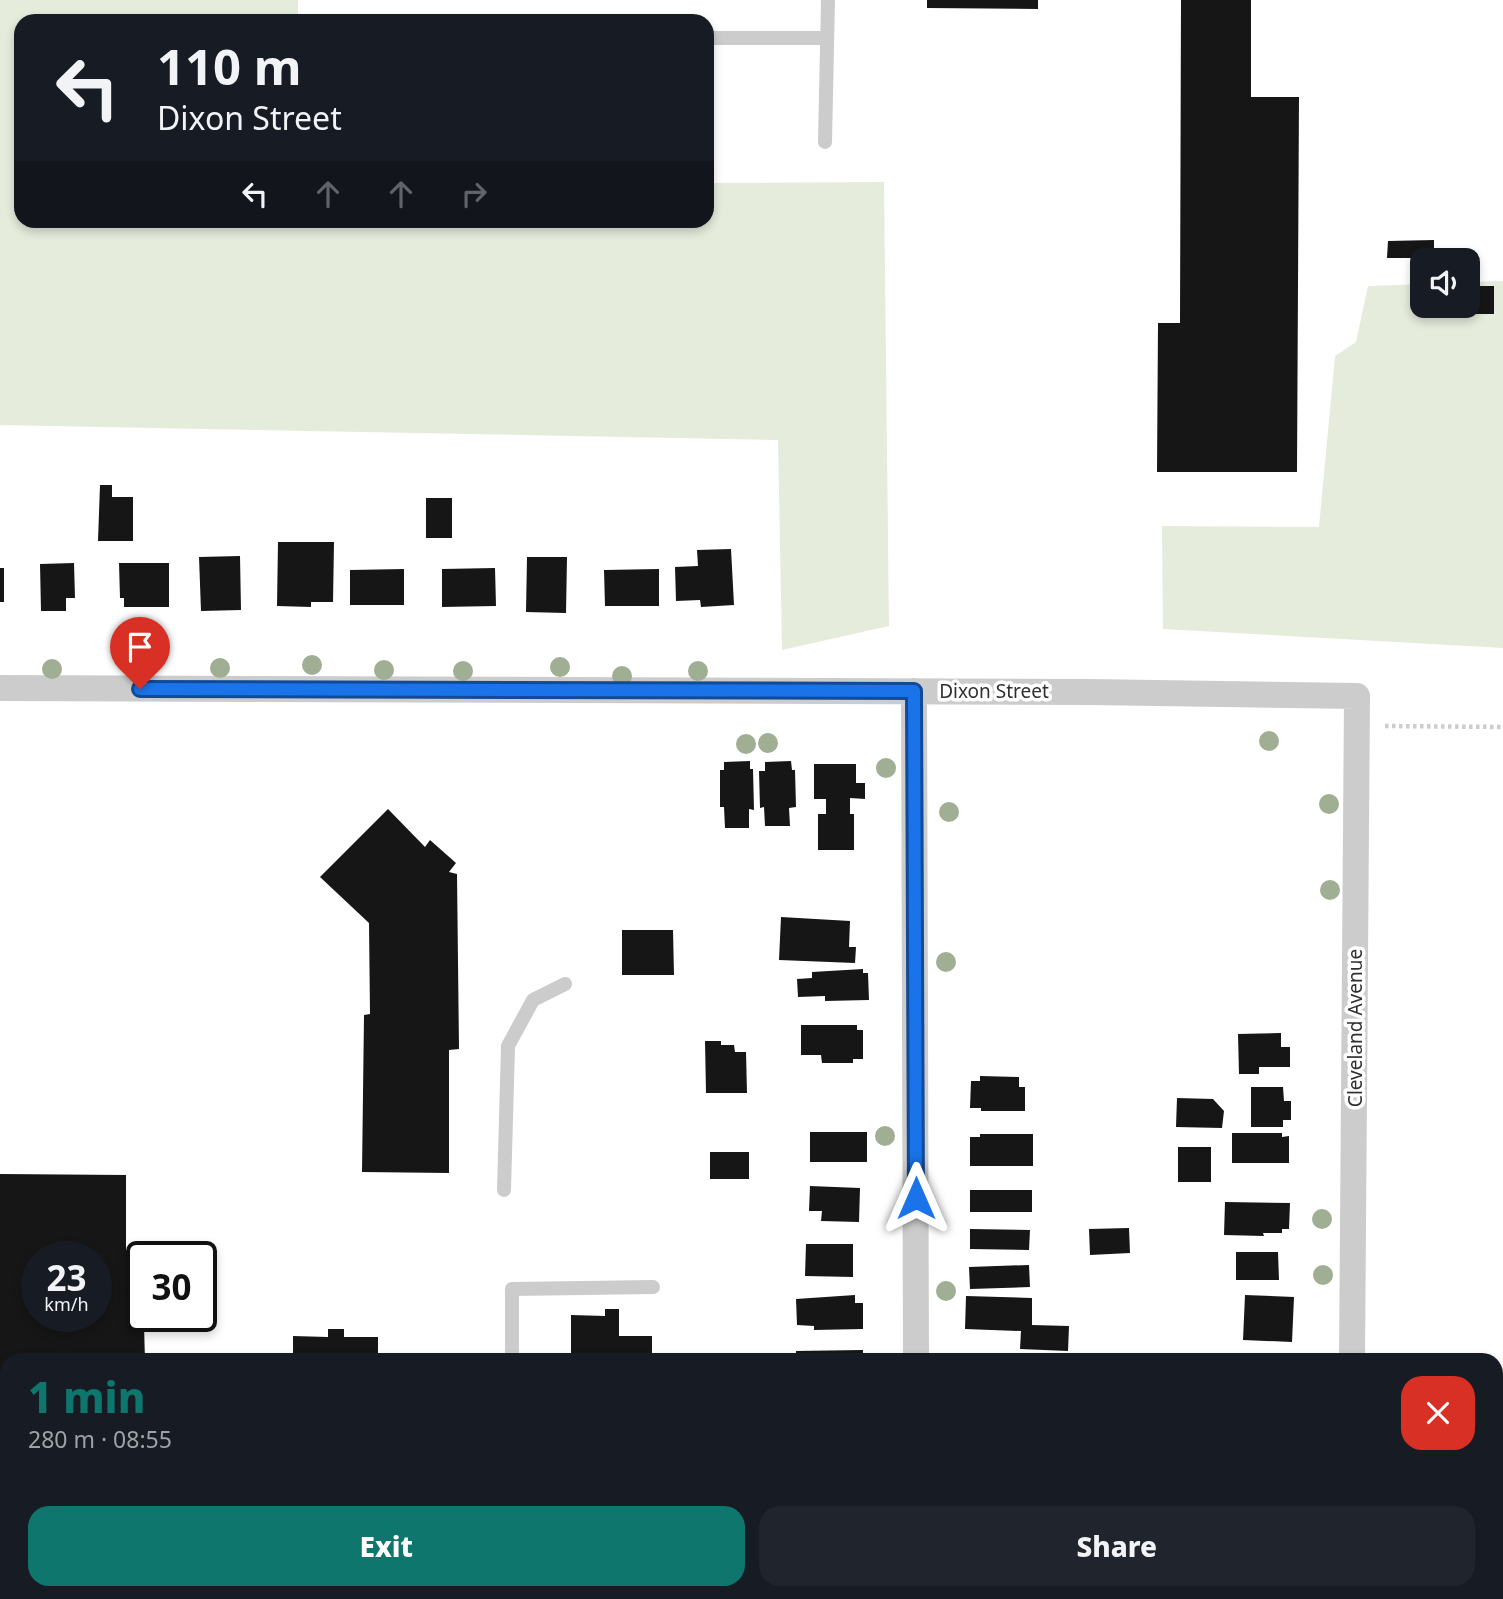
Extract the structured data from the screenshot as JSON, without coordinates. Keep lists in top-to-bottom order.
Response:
{
  "streets": {
    "street": ["Dixon Street", "Cleveland Avenue"]
  },
  "crossings": [
    ["Dixon Street", "Cleveland Avenue"]
  ],
  "page": {
    "turn": ["110 m", "Dixon Street"],
    "speed": "23 km/h",
    "limit": "30",
    "heading": ["1 min", "280 m · 08:55"],
    "buttons": ["Exit", "Share"]
  }
}
